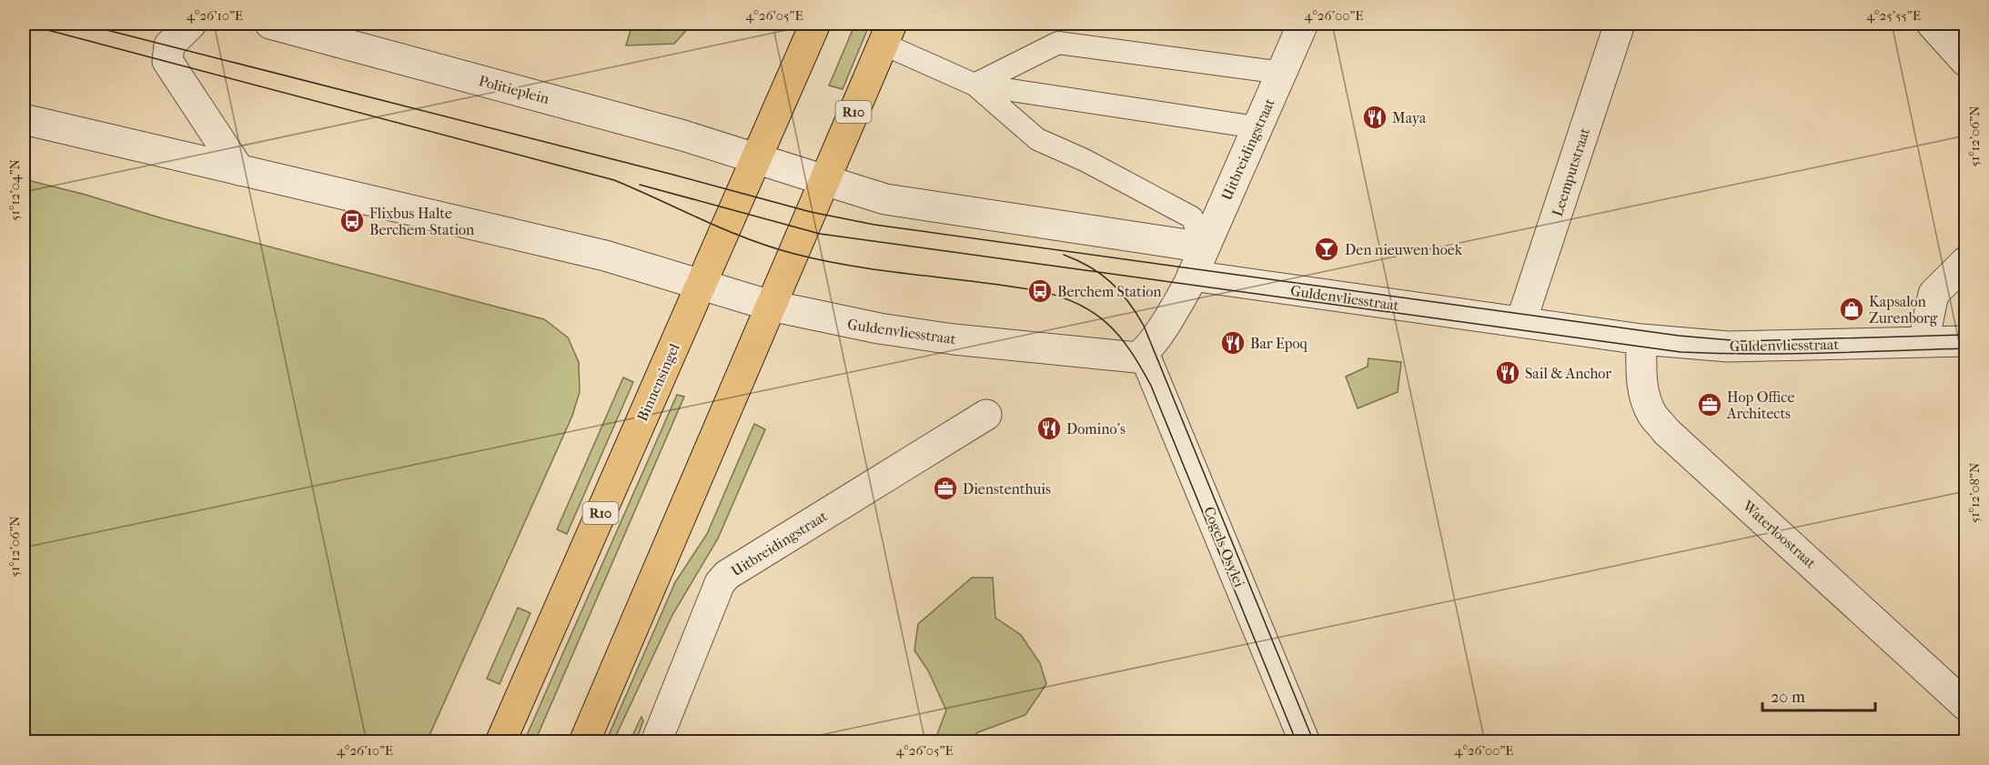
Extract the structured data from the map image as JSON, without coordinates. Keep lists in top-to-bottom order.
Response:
{
  "streets": {
    "main road": ["R10", "Binnensingel"],
    "street": [
      "Politieplein",
      "Uitbreidingstraat",
      "Leemputstraat",
      "Guldenvliesstraat",
      "Waterloostraat",
      "Cogels-Osylei"
    ]
  },
  "crossings": [
    ["Politieplein", "R10"],
    ["Politieplein", "Binnensingel"],
    ["R10", "Guldenvliesstraat"],
    ["Uitbreidingstraat", "Guldenvliesstraat"],
    ["Leemputstraat", "Guldenvliesstraat"],
    ["Guldenvliesstraat", "Binnensingel"],
    ["Guldenvliesstraat", "Waterloostraat"],
    ["Guldenvliesstraat", "Cogels-Osylei"]
  ],
  "places": {
    "restaurant": [
      "Maya",
      "Bar Epoq",
      "Sail & Anchor",
      "Domino's"
    ],
    "bus stop": ["Flixbus Halte Berchem-Station", "Berchem Station"],
    "bar": ["Den nieuwen hoek"],
    "shop": ["Kapsalon Zurenborg"],
    "office": ["Hop Office Architects", "Dienstenthuis"]
  },
  "scale_bar": "20 m",
  "coordinates": [
    "4°26'10\"E",
    "4°26'05\"E",
    "4°26'00\"E",
    "4°25'55\"E",
    "51°12'06\"N",
    "51°12'04\"N",
    "51°12'08\"N"
  ]
}
